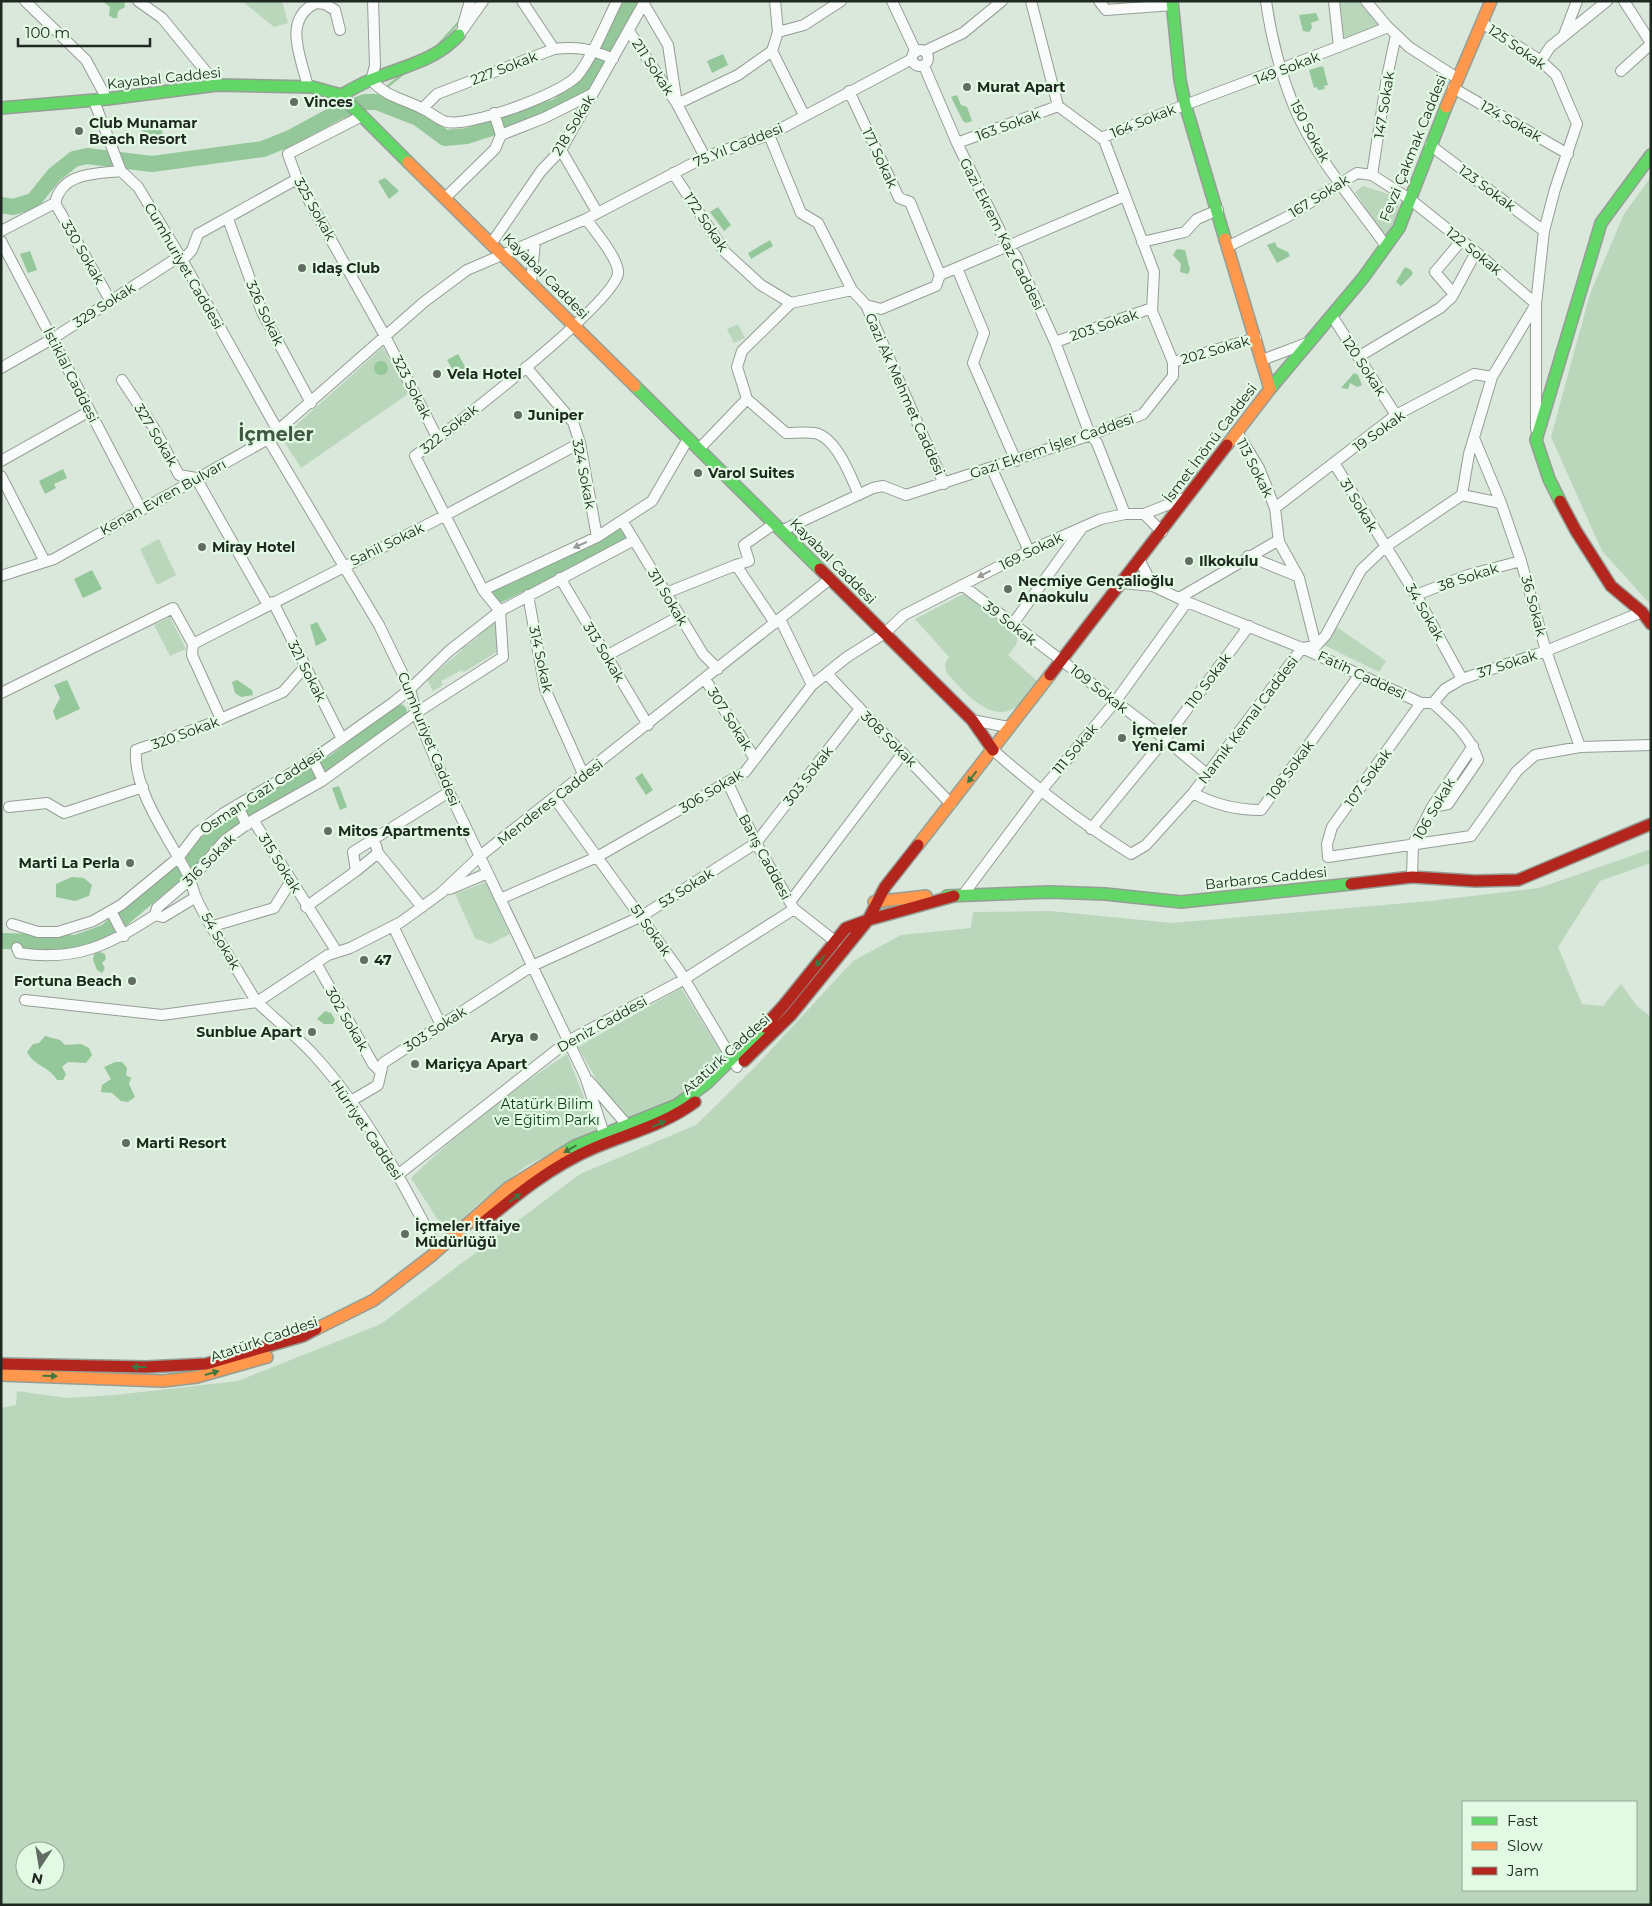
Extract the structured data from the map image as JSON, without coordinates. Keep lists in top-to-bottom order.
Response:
{
  "streets": {
    "street": [
      "125 Sokak",
      "211 Sokak",
      "227 Sokak",
      "149 Sokak",
      "Kayabal Caddesi",
      "147 Sokak",
      "164 Sokak",
      "124 Sokak",
      "218 Sokak",
      "163 Sokak",
      "150 Sokak",
      "75 Yıl Caddesi",
      "Fevzi Çakmak Caddesi",
      "171 Sokak",
      "123 Sokak",
      "167 Sokak",
      "325 Sokak",
      "172 Sokak",
      "Gazi Ekrem Kaz Caddesi",
      "122 Sokak",
      "330 Sokak",
      "Cumhuriyet Caddesi",
      "329 Sokak",
      "326 Sokak",
      "203 Sokak",
      "202 Sokak",
      "120 Sokak",
      "İstiklal Caddesi",
      "323 Sokak",
      "Gazi Ak Mehmet Caddesi",
      "322 Sokak",
      "19 Sokak",
      "327 Sokak",
      "İsmet İnönü Caddesi",
      "Gazi Ekrem İşler Caddesi",
      "113 Sokak",
      "324 Sokak",
      "Kenan Evren Bulvarı",
      "31 Sokak",
      "Sahil Sokak",
      "169 Sokak",
      "38 Sokak",
      "311 Sokak",
      "36 Sokak",
      "34 Sokak",
      "39 Sokak",
      "313 Sokak",
      "314 Sokak",
      "37 Sokak",
      "321 Sokak",
      "Fatih Caddesi",
      "110 Sokak",
      "109 Sokak",
      "307 Sokak",
      "Namık Kemal Caddesi",
      "320 Sokak",
      "308 Sokak",
      "111 Sokak",
      "108 Sokak",
      "303 Sokak",
      "107 Sokak",
      "Osman Gazi Caddesi",
      "306 Sokak",
      "Menderes Caddesi",
      "106 Sokak",
      "Barış Caddesi",
      "316 Sokak",
      "315 Sokak",
      "Barbaros Caddesi",
      "53 Sokak",
      "51 Sokak",
      "54 Sokak",
      "302 Sokak",
      "Deniz Caddesi",
      "Atatürk Caddesi",
      "Hürriyet Caddesi"
    ]
  },
  "crossings": [
    ["125 Sokak", "124 Sokak"],
    ["125 Sokak", "Fevzi Çakmak Caddesi"],
    ["211 Sokak", "218 Sokak"],
    ["211 Sokak", "75 Yıl Caddesi"],
    ["149 Sokak", "164 Sokak"],
    ["149 Sokak", "124 Sokak"],
    ["149 Sokak", "150 Sokak"],
    ["149 Sokak", "İsmet İnönü Caddesi"],
    ["Kayabal Caddesi", "218 Sokak"],
    ["Kayabal Caddesi", "75 Yıl Caddesi"],
    ["Kayabal Caddesi", "325 Sokak"],
    ["Kayabal Caddesi", "Cumhuriyet Caddesi"],
    ["Kayabal Caddesi", "322 Sokak"],
    ["Kayabal Caddesi", "Gazi Ekrem İşler Caddesi"],
    ["Kayabal Caddesi", "Kenan Evren Bulvarı"],
    ["Kayabal Caddesi", "169 Sokak"],
    ["Kayabal Caddesi", "Namık Kemal Caddesi"],
    ["Kayabal Caddesi", "306 Sokak"],
    ["Kayabal Caddesi", "Menderes Caddesi"],
    ["Kayabal Caddesi", "Atatürk Caddesi"],
    ["147 Sokak", "124 Sokak"],
    ["147 Sokak", "167 Sokak"],
    ["164 Sokak", "İsmet İnönü Caddesi"],
    ["124 Sokak", "Fevzi Çakmak Caddesi"],
    ["163 Sokak", "Gazi Ekrem Kaz Caddesi"],
    ["150 Sokak", "Fevzi Çakmak Caddesi"],
    ["150 Sokak", "167 Sokak"],
    ["75 Yıl Caddesi", "171 Sokak"],
    ["75 Yıl Caddesi", "172 Sokak"],
    ["75 Yıl Caddesi", "Gazi Ekrem Kaz Caddesi"],
    ["75 Yıl Caddesi", "322 Sokak"],
    ["75 Yıl Caddesi", "Kenan Evren Bulvarı"],
    ["Fevzi Çakmak Caddesi", "123 Sokak"],
    ["Fevzi Çakmak Caddesi", "122 Sokak"],
    ["Fevzi Çakmak Caddesi", "120 Sokak"],
    ["Fevzi Çakmak Caddesi", "İsmet İnönü Caddesi"],
    ["167 Sokak", "İsmet İnönü Caddesi"],
    ["325 Sokak", "329 Sokak"],
    ["325 Sokak", "323 Sokak"],
    ["325 Sokak", "Kenan Evren Bulvarı"],
    ["Gazi Ekrem Kaz Caddesi", "203 Sokak"],
    ["Gazi Ekrem Kaz Caddesi", "Gazi Ekrem İşler Caddesi"],
    ["Gazi Ekrem Kaz Caddesi", "169 Sokak"],
    ["330 Sokak", "329 Sokak"],
    ["Cumhuriyet Caddesi", "329 Sokak"],
    ["Cumhuriyet Caddesi", "Kenan Evren Bulvarı"],
    ["Cumhuriyet Caddesi", "Sahil Sokak"],
    ["Cumhuriyet Caddesi", "303 Sokak"],
    ["Cumhuriyet Caddesi", "Osman Gazi Caddesi"],
    ["Cumhuriyet Caddesi", "306 Sokak"],
    ["Cumhuriyet Caddesi", "Menderes Caddesi"],
    ["Cumhuriyet Caddesi", "316 Sokak"],
    ["Cumhuriyet Caddesi", "53 Sokak"],
    ["Cumhuriyet Caddesi", "Deniz Caddesi"],
    ["Cumhuriyet Caddesi", "Atatürk Caddesi"],
    ["329 Sokak", "326 Sokak"],
    ["329 Sokak", "İstiklal Caddesi"],
    ["326 Sokak", "Kenan Evren Bulvarı"],
    ["202 Sokak", "İsmet İnönü Caddesi"],
    ["202 Sokak", "Gazi Ekrem İşler Caddesi"],
    ["120 Sokak", "19 Sokak"],
    ["İstiklal Caddesi", "Kenan Evren Bulvarı"],
    ["323 Sokak", "322 Sokak"],
    ["323 Sokak", "Kenan Evren Bulvarı"],
    ["Gazi Ak Mehmet Caddesi", "Gazi Ekrem İşler Caddesi"],
    ["322 Sokak", "324 Sokak"],
    ["322 Sokak", "Sahil Sokak"],
    ["19 Sokak", "113 Sokak"],
    ["19 Sokak", "31 Sokak"],
    ["327 Sokak", "Kenan Evren Bulvarı"],
    ["327 Sokak", "321 Sokak"],
    ["İsmet İnönü Caddesi", "113 Sokak"],
    ["İsmet İnönü Caddesi", "169 Sokak"],
    ["İsmet İnönü Caddesi", "39 Sokak"],
    ["İsmet İnönü Caddesi", "Fatih Caddesi"],
    ["İsmet İnönü Caddesi", "109 Sokak"],
    ["İsmet İnönü Caddesi", "Atatürk Caddesi"],
    ["113 Sokak", "Namık Kemal Caddesi"],
    ["324 Sokak", "Sahil Sokak"],
    ["Kenan Evren Bulvarı", "321 Sokak"],
    ["31 Sokak", "34 Sokak"],
    ["Sahil Sokak", "321 Sokak"],
    ["169 Sokak", "39 Sokak"],
    ["169 Sokak", "306 Sokak"],
    ["38 Sokak", "36 Sokak"],
    ["38 Sokak", "34 Sokak"],
    ["311 Sokak", "307 Sokak"],
    ["311 Sokak", "Osman Gazi Caddesi"],
    ["36 Sokak", "37 Sokak"],
    ["34 Sokak", "37 Sokak"],
    ["39 Sokak", "109 Sokak"],
    ["313 Sokak", "Osman Gazi Caddesi"],
    ["313 Sokak", "Menderes Caddesi"],
    ["314 Sokak", "Osman Gazi Caddesi"],
    ["314 Sokak", "Menderes Caddesi"],
    ["37 Sokak", "Fatih Caddesi"],
    ["37 Sokak", "106 Sokak"],
    ["321 Sokak", "320 Sokak"],
    ["321 Sokak", "Osman Gazi Caddesi"],
    ["Fatih Caddesi", "110 Sokak"],
    ["Fatih Caddesi", "Namık Kemal Caddesi"],
    ["Fatih Caddesi", "111 Sokak"],
    ["Fatih Caddesi", "108 Sokak"],
    ["Fatih Caddesi", "107 Sokak"],
    ["Fatih Caddesi", "106 Sokak"],
    ["110 Sokak", "109 Sokak"],
    ["110 Sokak", "Namık Kemal Caddesi"],
    ["109 Sokak", "Namık Kemal Caddesi"],
    ["109 Sokak", "111 Sokak"],
    ["307 Sokak", "306 Sokak"],
    ["307 Sokak", "Menderes Caddesi"],
    ["Namık Kemal Caddesi", "111 Sokak"],
    ["Namık Kemal Caddesi", "108 Sokak"],
    ["Namık Kemal Caddesi", "Atatürk Caddesi"],
    ["320 Sokak", "Osman Gazi Caddesi"],
    ["320 Sokak", "54 Sokak"],
    ["308 Sokak", "303 Sokak"],
    ["308 Sokak", "306 Sokak"],
    ["308 Sokak", "Deniz Caddesi"],
    ["308 Sokak", "Atatürk Caddesi"],
    ["111 Sokak", "Barbaros Caddesi"],
    ["111 Sokak", "Atatürk Caddesi"],
    ["303 Sokak", "Barış Caddesi"],
    ["303 Sokak", "53 Sokak"],
    ["303 Sokak", "302 Sokak"],
    ["303 Sokak", "Hürriyet Caddesi"],
    ["107 Sokak", "106 Sokak"],
    ["Osman Gazi Caddesi", "315 Sokak"],
    ["Osman Gazi Caddesi", "54 Sokak"],
    ["306 Sokak", "Barış Caddesi"],
    ["306 Sokak", "51 Sokak"],
    ["Menderes Caddesi", "315 Sokak"],
    ["Menderes Caddesi", "51 Sokak"],
    ["Menderes Caddesi", "54 Sokak"],
    ["Menderes Caddesi", "302 Sokak"],
    ["Menderes Caddesi", "Hürriyet Caddesi"],
    ["106 Sokak", "Barbaros Caddesi"],
    ["Barış Caddesi", "53 Sokak"],
    ["Barış Caddesi", "Deniz Caddesi"],
    ["Barış Caddesi", "Atatürk Caddesi"],
    ["316 Sokak", "315 Sokak"],
    ["316 Sokak", "54 Sokak"],
    ["Barbaros Caddesi", "Atatürk Caddesi"],
    ["53 Sokak", "51 Sokak"],
    ["51 Sokak", "Deniz Caddesi"],
    ["51 Sokak", "Atatürk Caddesi"],
    ["54 Sokak", "Hürriyet Caddesi"],
    ["Deniz Caddesi", "Hürriyet Caddesi"],
    ["Atatürk Caddesi", "Hürriyet Caddesi"]
  ],
  "districts": ["İçmeler"],
  "parks": ["Atatürk Bilim ve Eğitim Parkı"],
  "places": [
    "Murat Apart",
    "Vinces",
    "Club Munamar Beach Resort",
    "Idaş Club",
    "Vela Hotel",
    "Juniper",
    "Varol Suites",
    "Miray Hotel",
    "Ilkokulu",
    "Necmiye Gençalioğlu Anaokulu",
    "İçmeler Yeni Cami",
    "Mitos Apartments",
    "Marti La Perla",
    "47",
    "Fortuna Beach",
    "Sunblue Apart",
    "Arya",
    "Mariçya Apart",
    "Marti Resort",
    "İçmeler İtfaiye Müdürlüğü"
  ],
  "legend": ["Fast", "Slow", "Jam"],
  "scale_bar": "100 m",
  "north": "bottom"
}
